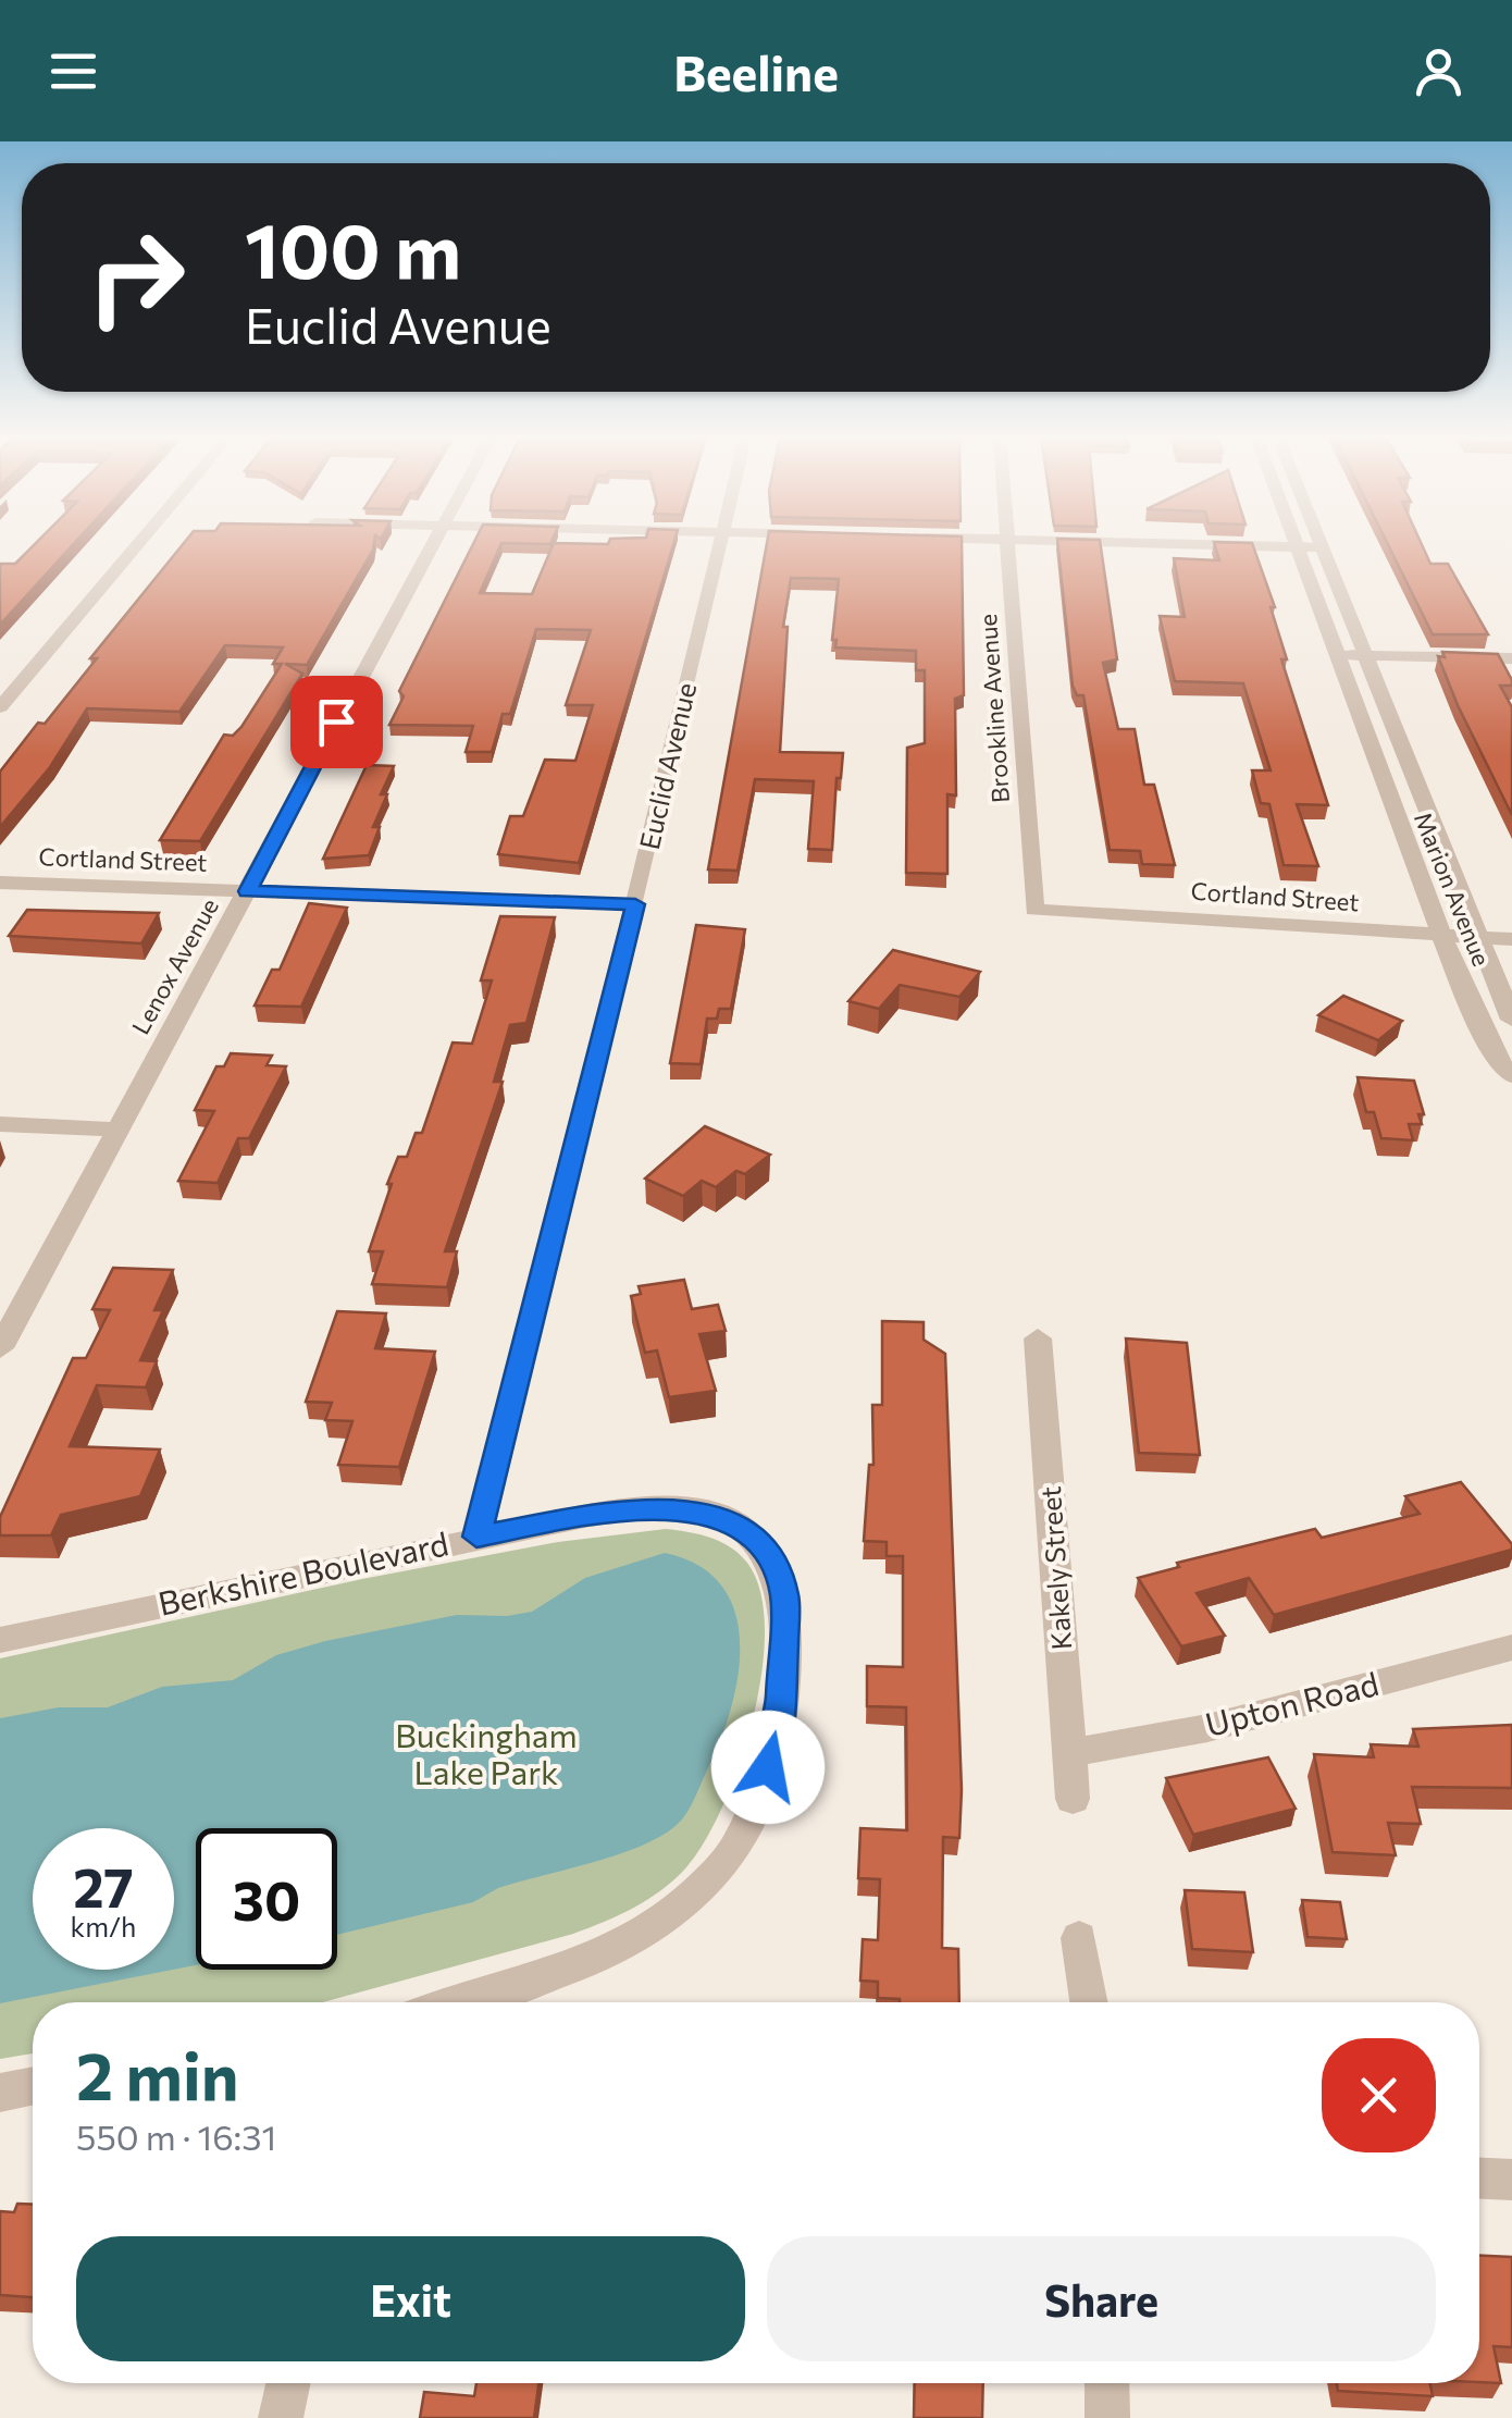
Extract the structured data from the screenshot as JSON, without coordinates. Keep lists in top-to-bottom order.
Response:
{
  "streets": {
    "street": [
      "Brookline Avenue",
      "Euclid Avenue",
      "Cortland Street",
      "Marion Avenue",
      "Lenox Avenue",
      "Kakely Street",
      "Berkshire Boulevard",
      "Upton Road"
    ]
  },
  "crossings": [
    ["Brookline Avenue", "Cortland Street"],
    ["Euclid Avenue", "Cortland Street"],
    ["Euclid Avenue", "Berkshire Boulevard"],
    ["Cortland Street", "Marion Avenue"],
    ["Cortland Street", "Lenox Avenue"],
    ["Kakely Street", "Upton Road"]
  ],
  "parks": ["Buckingham Lake Park"],
  "page": {
    "header": "Beeline",
    "turn": ["100 m", "Euclid Avenue"],
    "speed": "27 km/h",
    "limit": "30",
    "heading": ["2 min", "550 m · 16:31"],
    "buttons": ["Exit", "Share"]
  }
}
